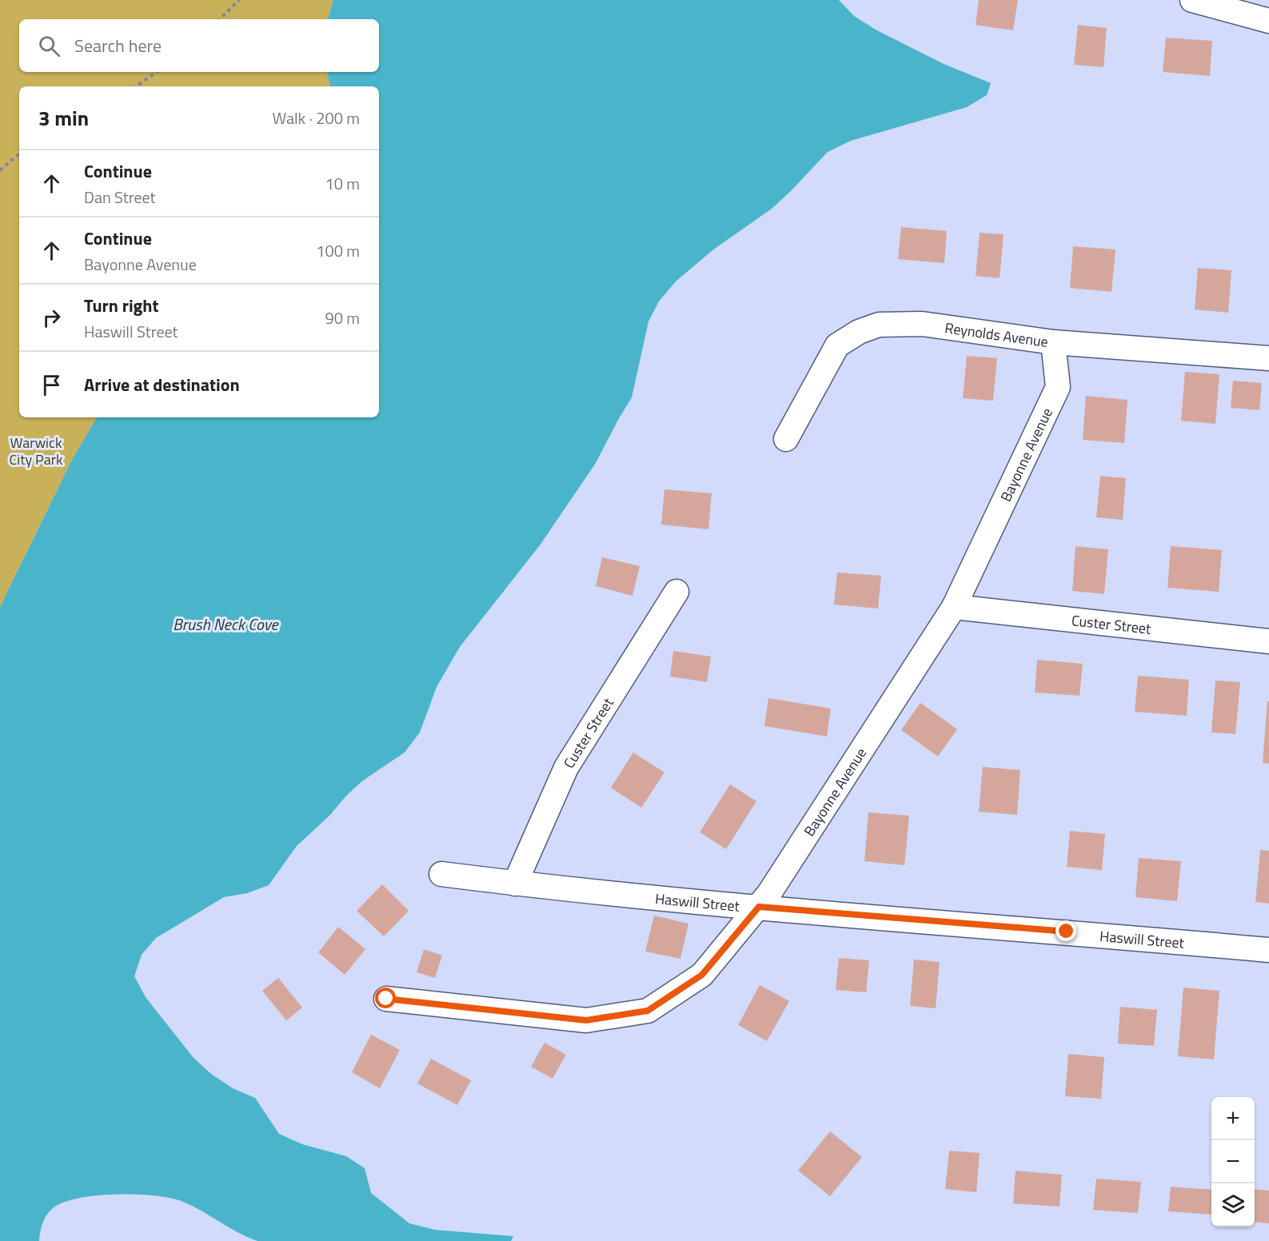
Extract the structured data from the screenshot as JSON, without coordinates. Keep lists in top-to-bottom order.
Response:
{
  "streets": {
    "street": [
      "Reynolds Avenue",
      "Bayonne Avenue",
      "Custer Street",
      "Haswill Street"
    ]
  },
  "crossings": [
    ["Reynolds Avenue", "Bayonne Avenue"],
    ["Bayonne Avenue", "Custer Street"],
    ["Bayonne Avenue", "Haswill Street"],
    ["Custer Street", "Haswill Street"]
  ],
  "water": ["Brush Neck Cove"],
  "parks": ["Warwick City Park"],
  "page": {
    "search": "Search here",
    "heading": ["3 min", "Walk · 200 m"],
    "list": [
      ["Continue", "Dan Street", "10 m"],
      ["Continue", "Bayonne Avenue", "100 m"],
      ["Turn right", "Haswill Street", "90 m"],
      "Arrive at destination"
    ],
    "map_buttons": ["+", "−"]
  }
}
